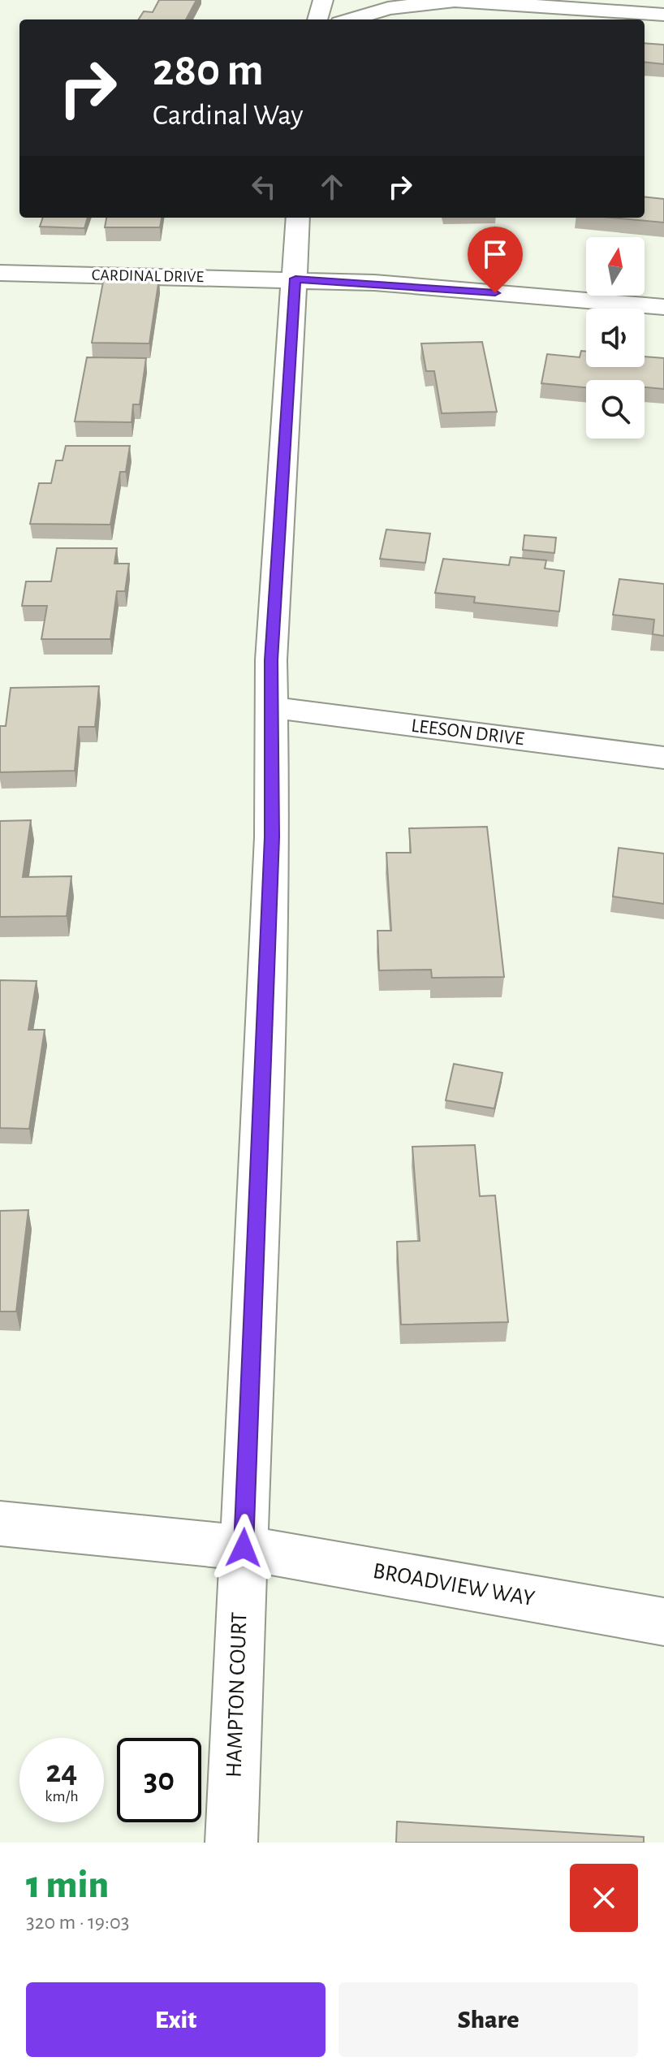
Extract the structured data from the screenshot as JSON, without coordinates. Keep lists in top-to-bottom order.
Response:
{
  "streets": {
    "street": [
      "CARDINAL DRIVE",
      "LEESON DRIVE",
      "BROADVIEW WAY",
      "HAMPTON COURT"
    ]
  },
  "crossings": [
    ["CARDINAL DRIVE", "HAMPTON COURT"],
    ["LEESON DRIVE", "HAMPTON COURT"],
    ["BROADVIEW WAY", "HAMPTON COURT"]
  ],
  "north": "top",
  "page": {
    "turn": ["280 m", "Cardinal Way"],
    "speed": "24 km/h",
    "limit": "30",
    "heading": ["1 min", "320 m · 19:03"],
    "buttons": ["Exit", "Share"]
  }
}
